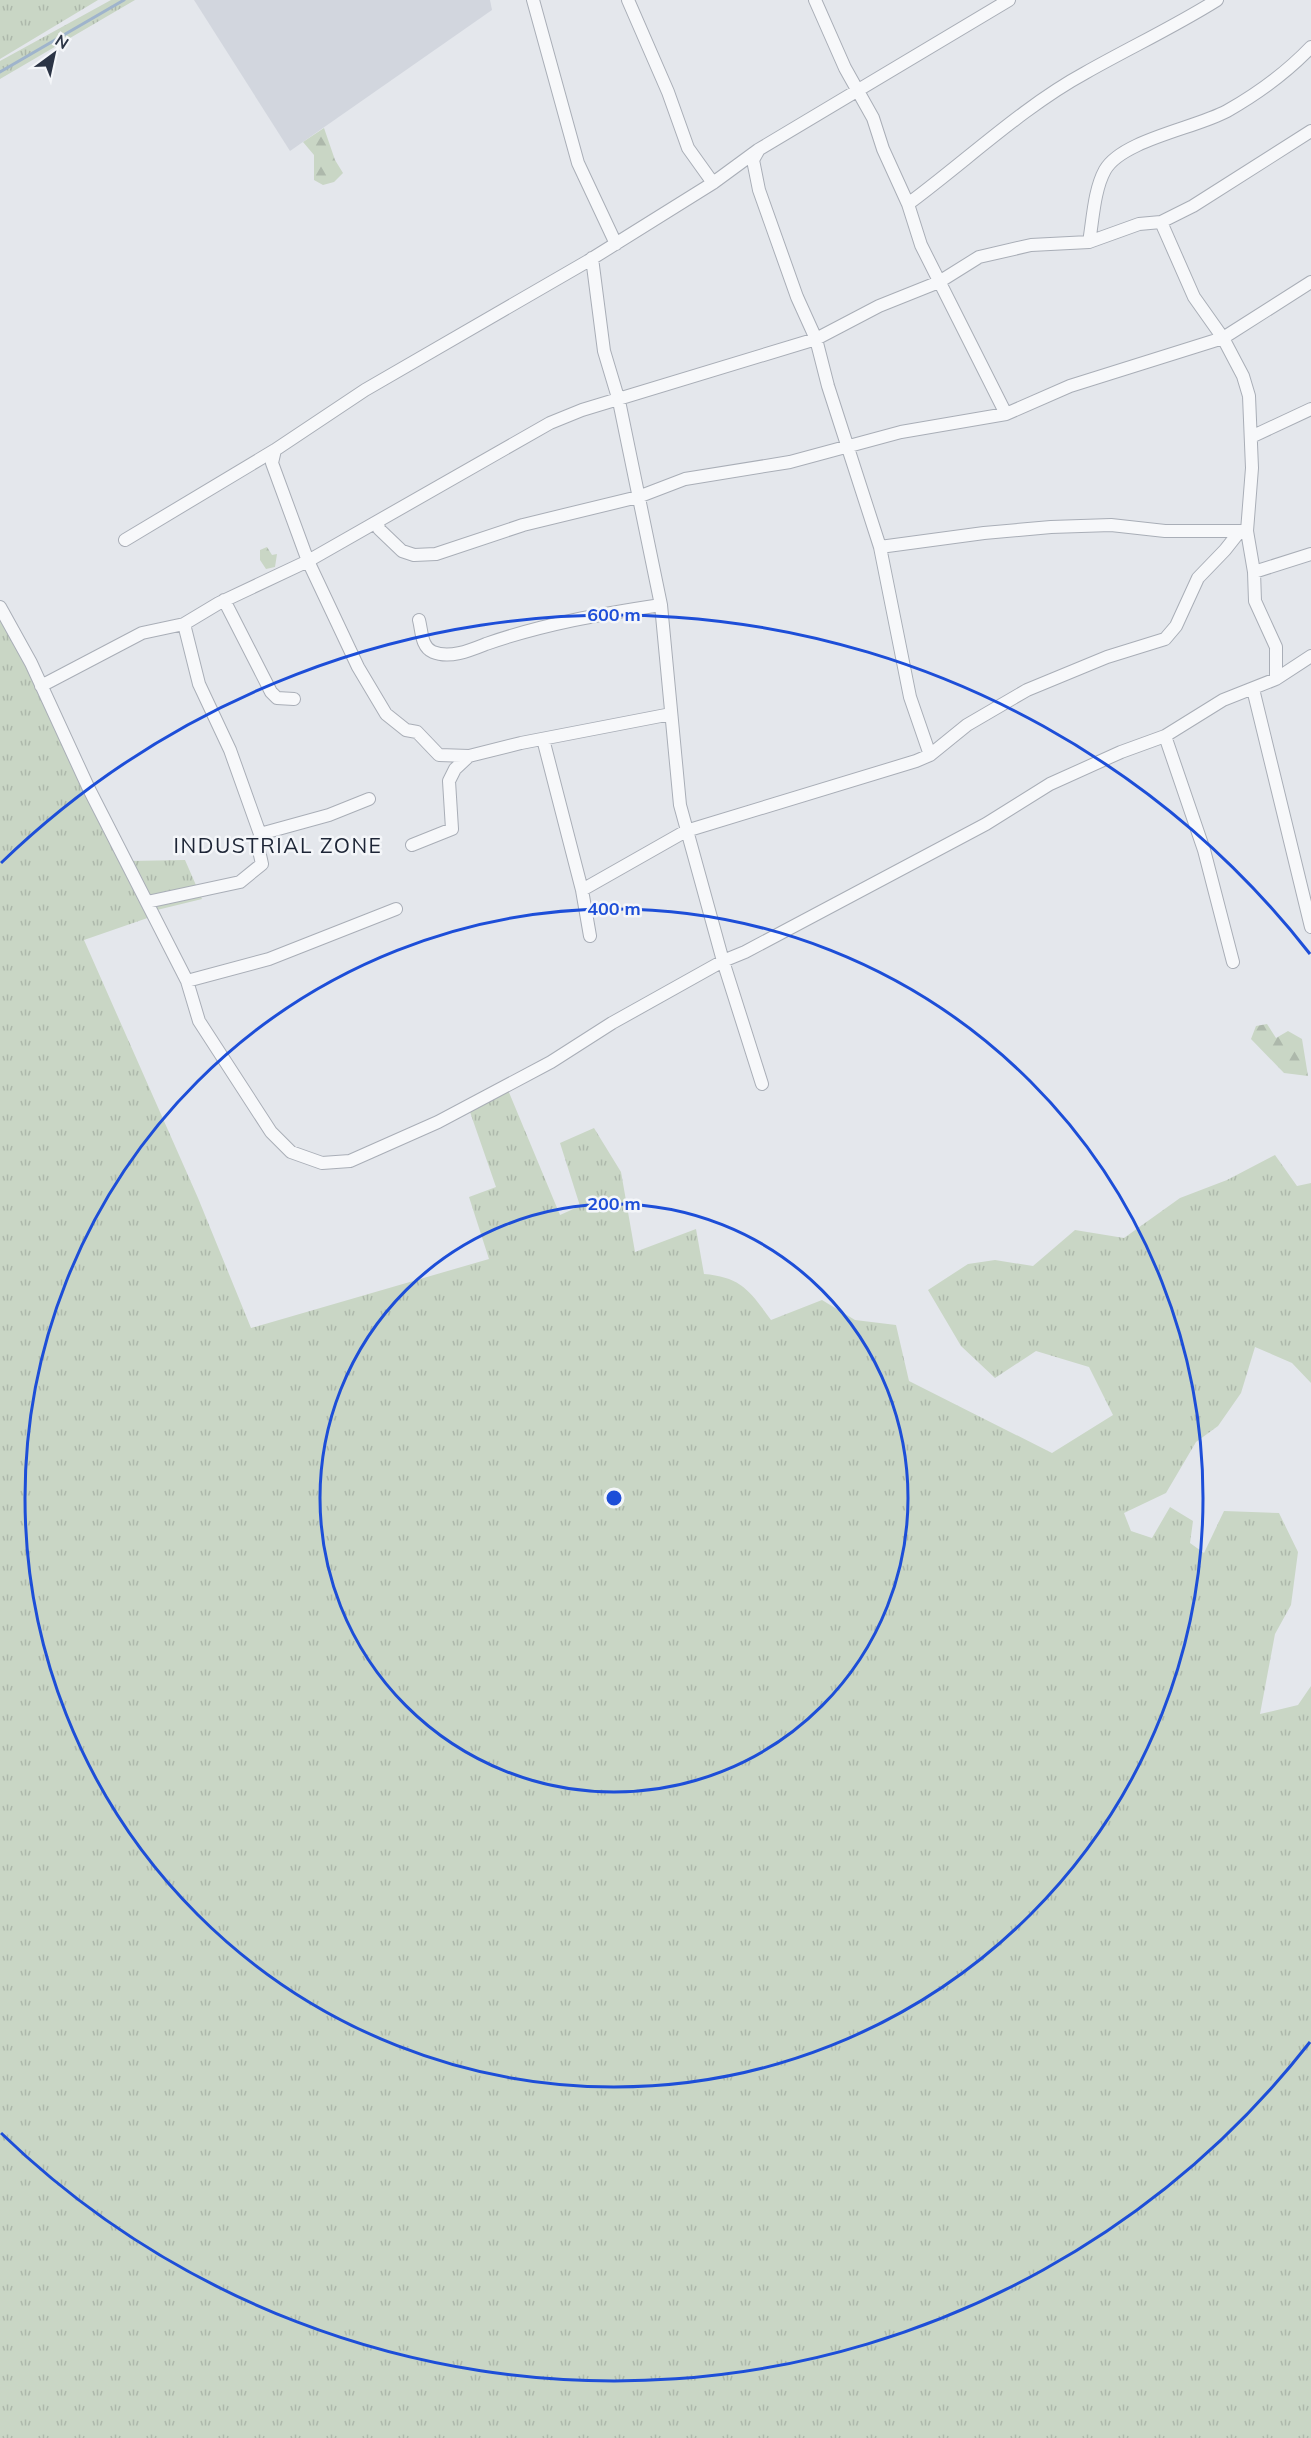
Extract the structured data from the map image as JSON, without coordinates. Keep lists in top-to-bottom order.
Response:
{
  "districts": ["INDUSTRIAL ZONE"],
  "north": "top right",
  "rings": ["600 m", "400 m", "200 m"]
}
